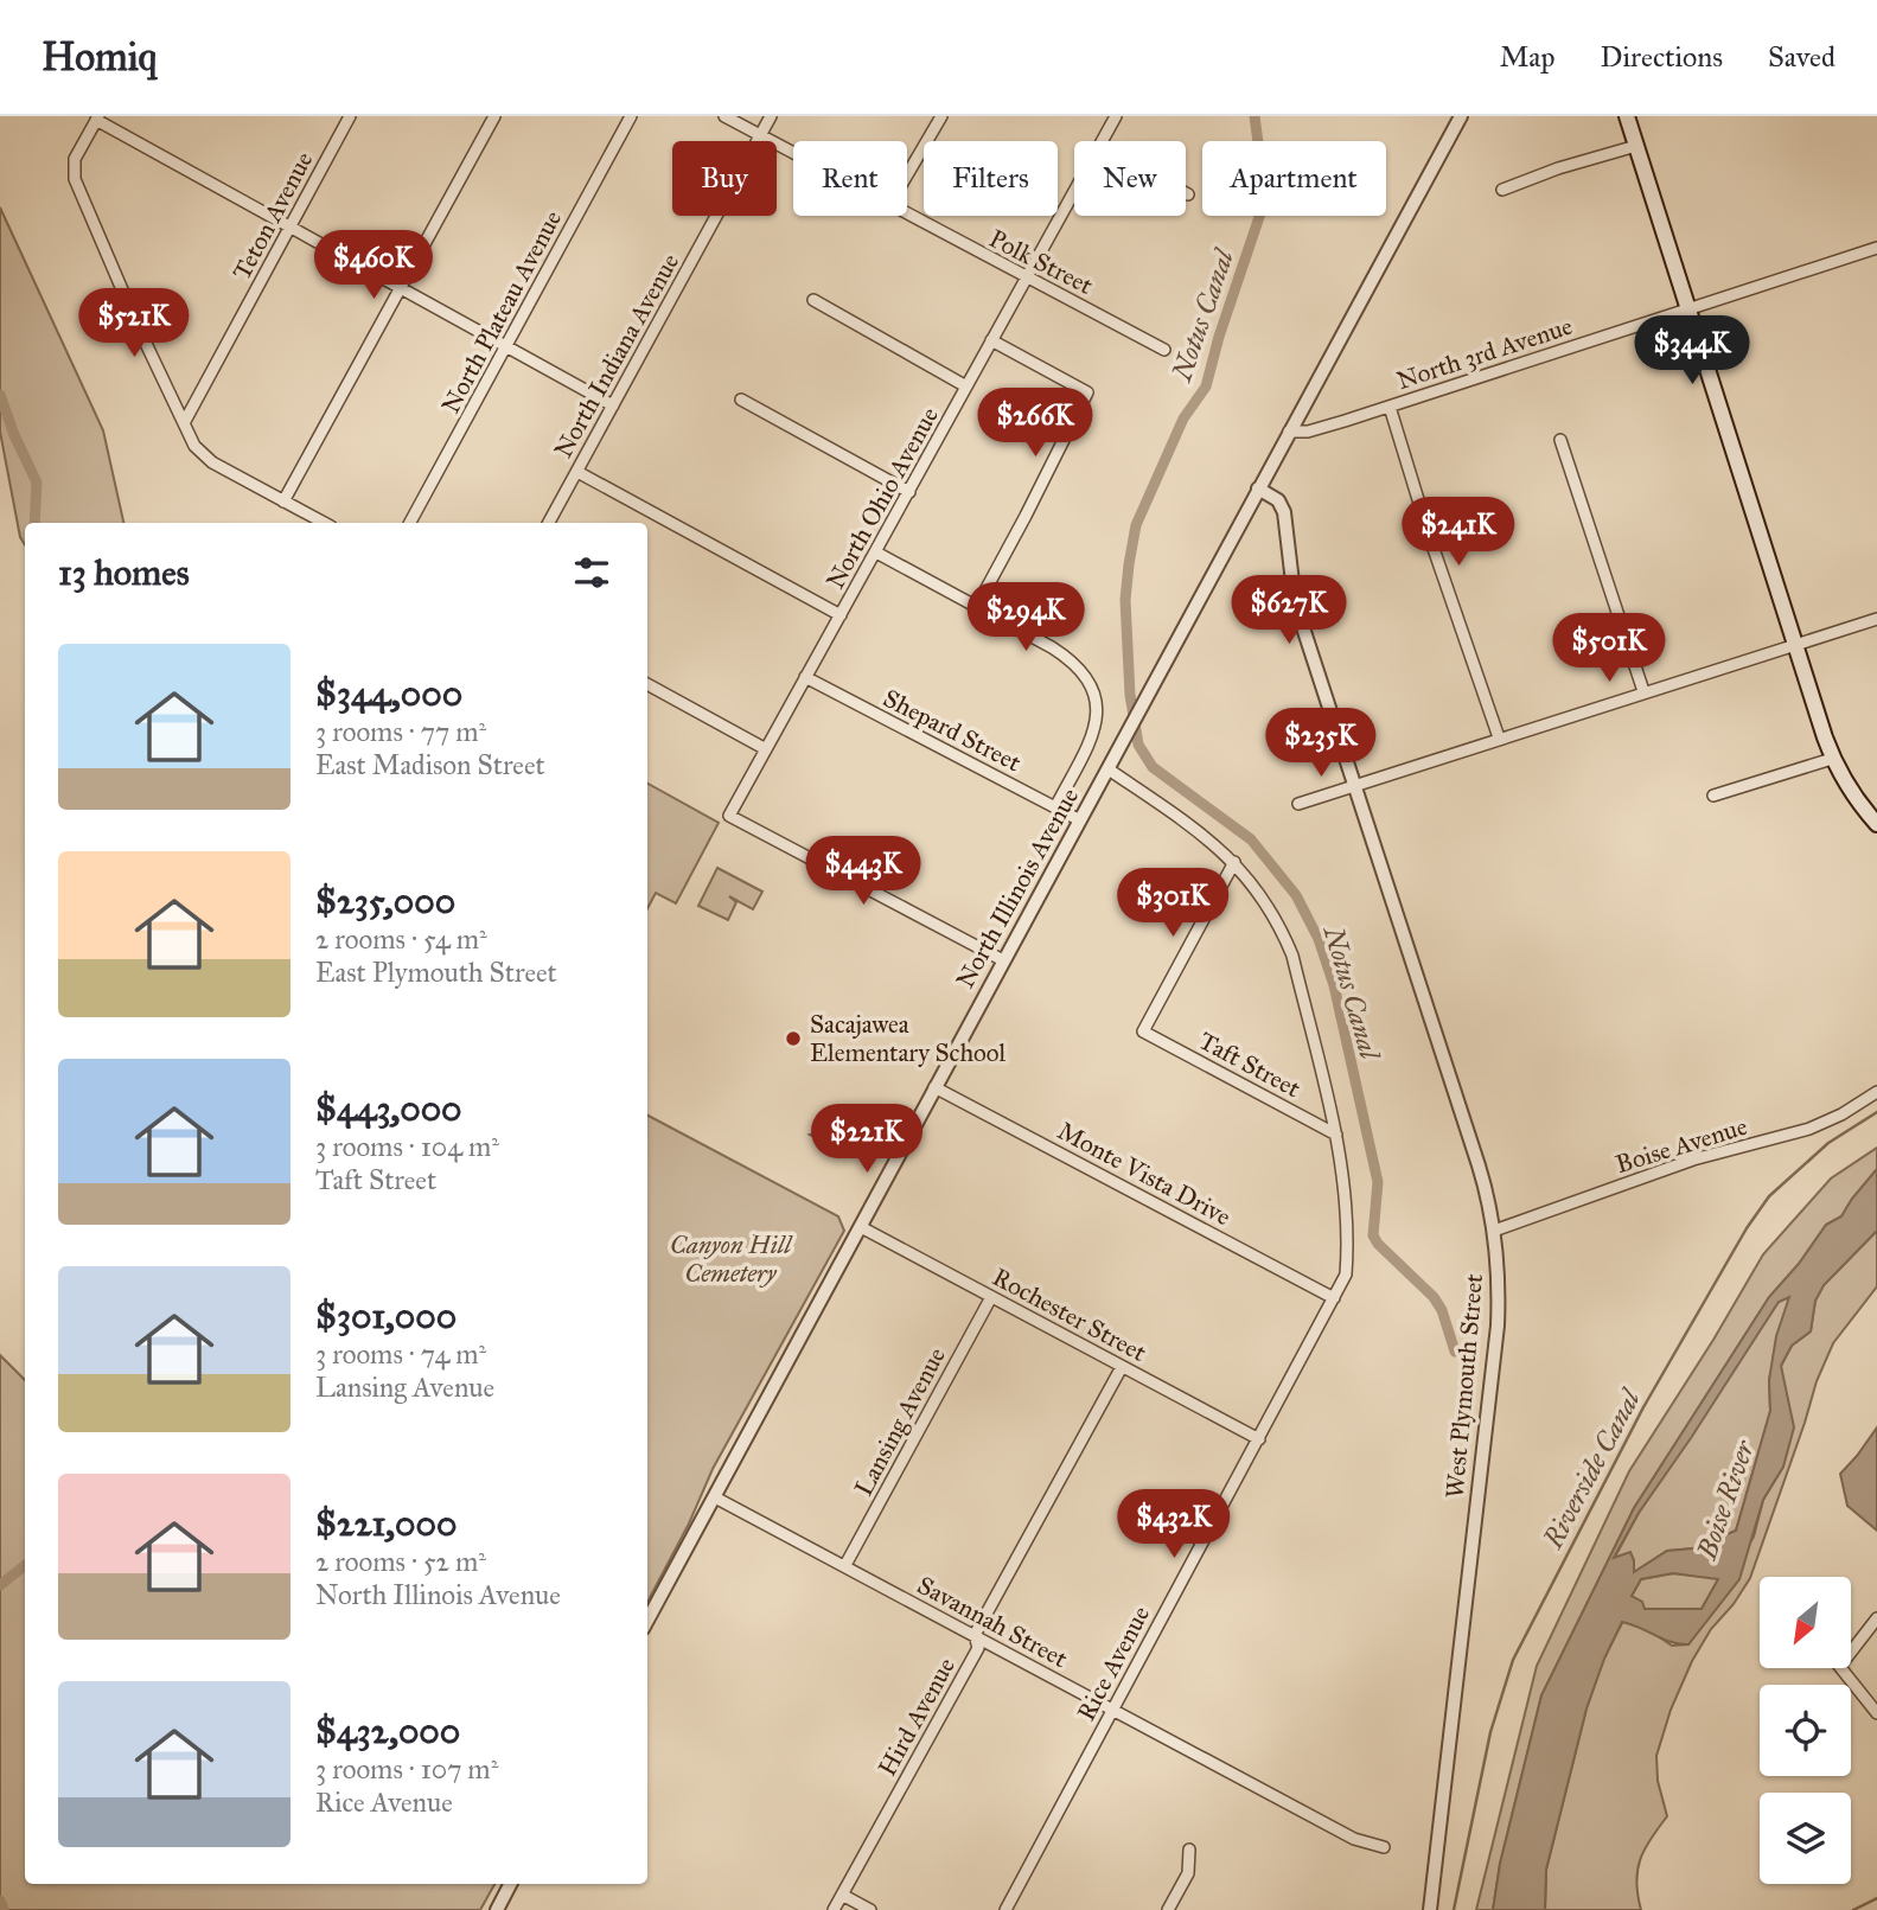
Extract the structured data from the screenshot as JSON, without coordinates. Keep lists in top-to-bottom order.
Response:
{
  "streets": {
    "street": [
      "Teton Avenue",
      "Polk Street",
      "North Plateau Avenue",
      "North 3rd Avenue",
      "North Indiana Avenue",
      "North Ohio Avenue",
      "Shepard Street",
      "North Illinois Avenue",
      "Taft Street",
      "Boise Avenue",
      "Monte Vista Drive",
      "Rochester Street",
      "West Plymouth Street",
      "Lansing Avenue",
      "Savannah Street",
      "Rice Avenue",
      "Hird Avenue"
    ]
  },
  "crossings": [
    ["Polk Street", "North Indiana Avenue"],
    ["Polk Street", "North Ohio Avenue"],
    ["North Ohio Avenue", "Shepard Street"],
    ["North Ohio Avenue", "North Illinois Avenue"],
    ["Shepard Street", "North Illinois Avenue"],
    ["North Illinois Avenue", "Monte Vista Drive"],
    ["North Illinois Avenue", "Rochester Street"],
    ["North Illinois Avenue", "West Plymouth Street"],
    ["North Illinois Avenue", "Savannah Street"],
    ["North Illinois Avenue", "Rice Avenue"],
    ["Taft Street", "Rice Avenue"],
    ["Boise Avenue", "West Plymouth Street"],
    ["Monte Vista Drive", "Rice Avenue"],
    ["Rochester Street", "Lansing Avenue"],
    ["Rochester Street", "Rice Avenue"],
    ["Rochester Street", "Hird Avenue"],
    ["Lansing Avenue", "Savannah Street"],
    ["Savannah Street", "Rice Avenue"],
    ["Savannah Street", "Hird Avenue"]
  ],
  "water": ["Notus Canal", "Riverside Canal", "Boise River"],
  "parks": ["Canyon Hill Cemetery"],
  "places": ["Sacajawea Elementary School"],
  "north": "bottom left",
  "page": {
    "header": "Homiq",
    "nav": ["Map", "Directions", "Saved"],
    "chip": [
      "Buy",
      "Rent",
      "Filters",
      "New",
      "Apartment"
    ],
    "price": [
      "$460K",
      "$521K",
      "$344K",
      "$266K",
      "$241K",
      "$627K",
      "$294K",
      "$501K",
      "$235K",
      "$443K",
      "$301K",
      "$221K",
      "$432K"
    ],
    "heading": "13 homes",
    "list": [
      {
        "name": "$344,000",
        "note": "3 rooms · 77 m² · East Madison Street"
      },
      {
        "name": "$235,000",
        "note": "2 rooms · 54 m² · East Plymouth Street"
      },
      {
        "name": "$443,000",
        "note": "3 rooms · 104 m² · Taft Street"
      },
      {
        "name": "$301,000",
        "note": "3 rooms · 74 m² · Lansing Avenue"
      },
      {
        "name": "$221,000",
        "note": "2 rooms · 52 m² · North Illinois Avenue"
      },
      {
        "name": "$432,000",
        "note": "3 rooms · 107 m² · Rice Avenue"
      }
    ]
  }
}
